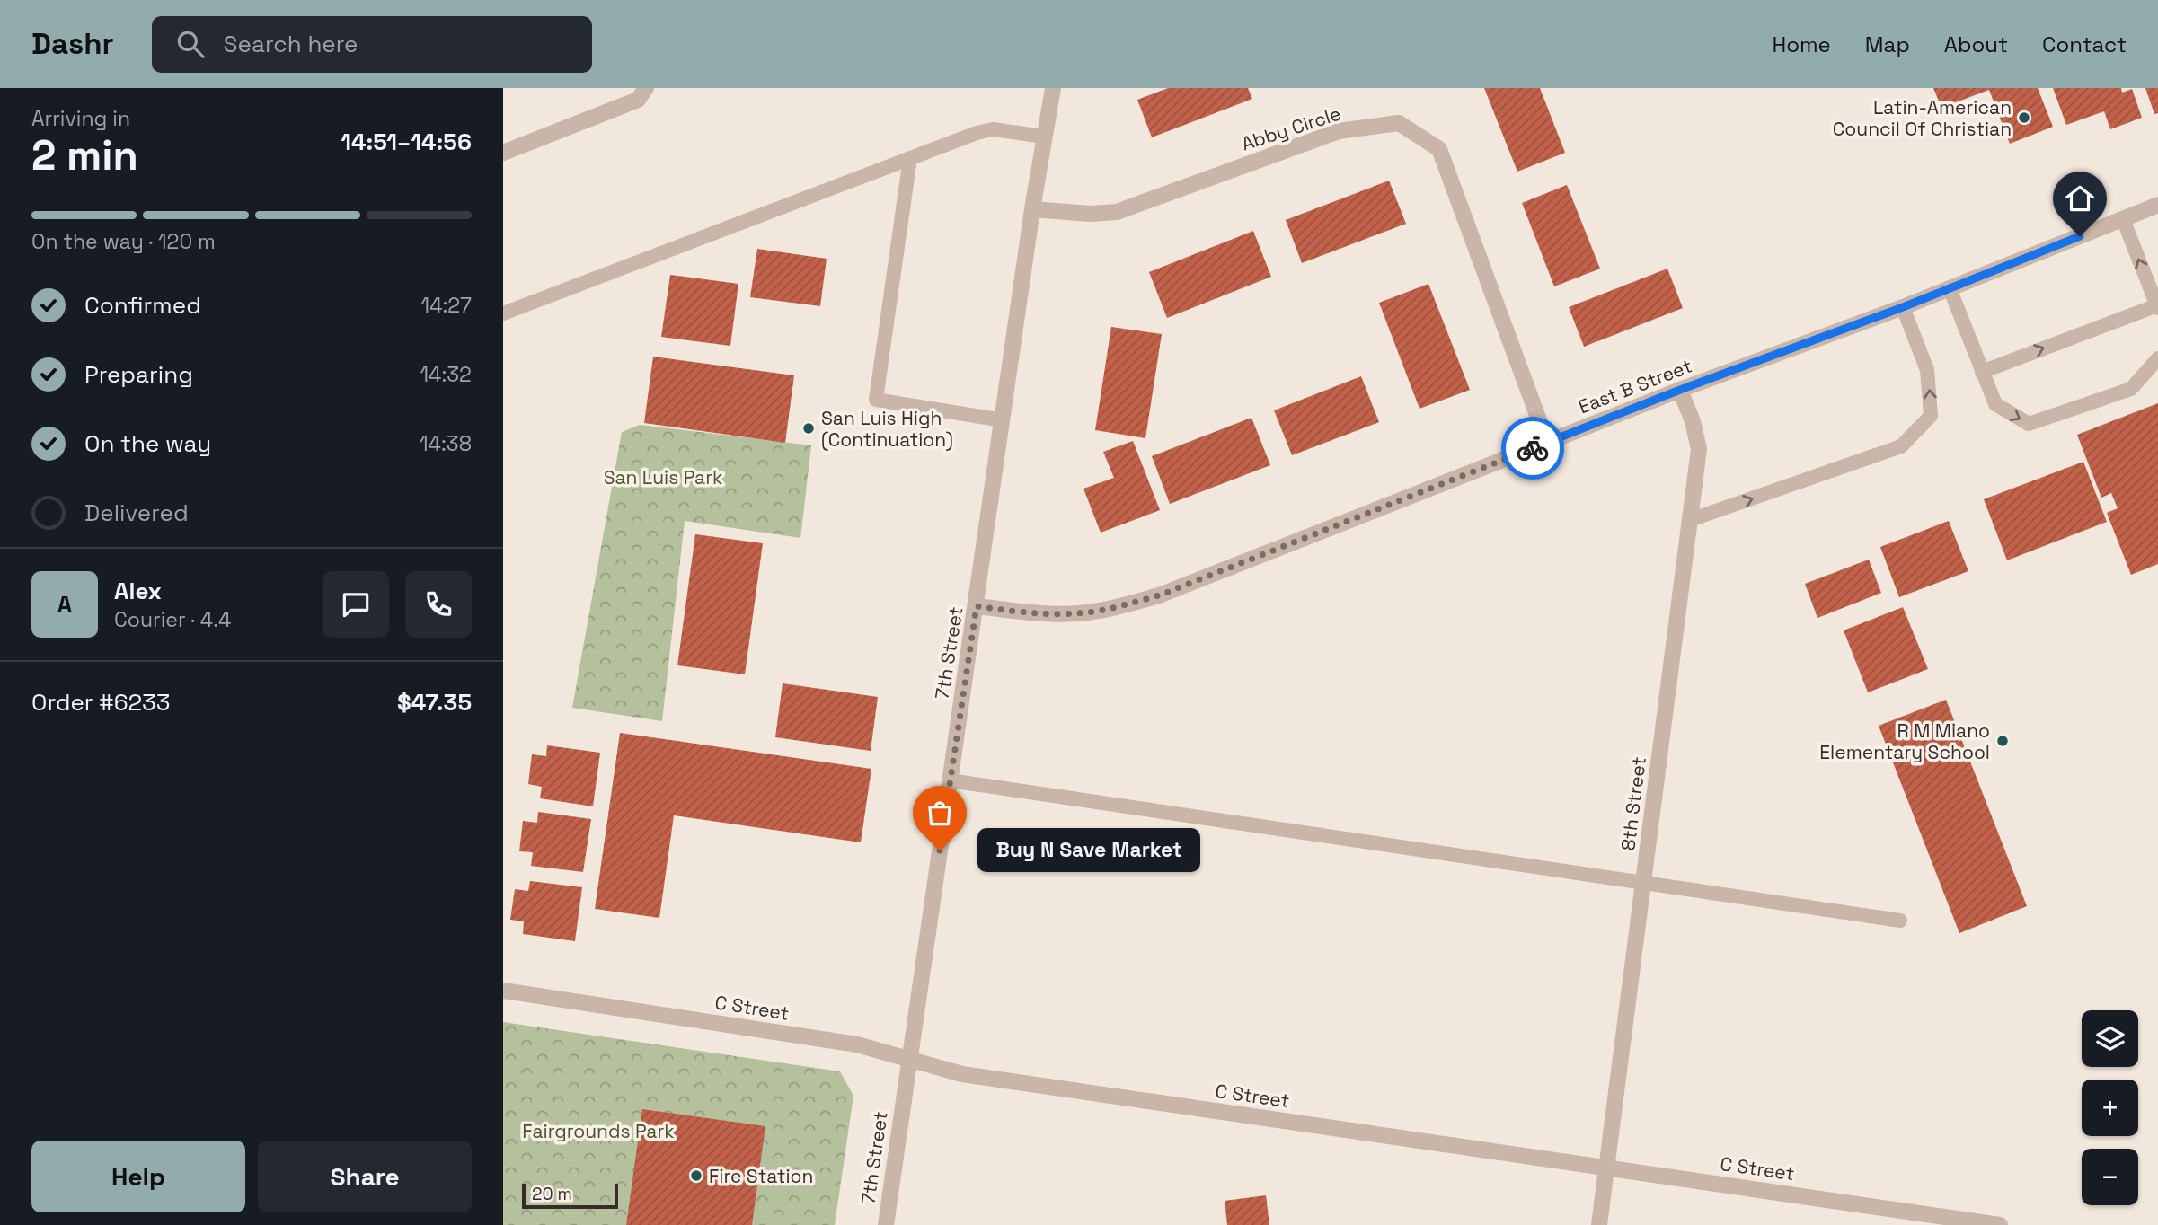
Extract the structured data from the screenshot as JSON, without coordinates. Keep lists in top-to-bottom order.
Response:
{
  "streets": {
    "street": [
      "Abby Circle",
      "East B Street",
      "7th Street",
      "8th Street",
      "C Street"
    ]
  },
  "crossings": [
    ["Abby Circle", "East B Street"],
    ["Abby Circle", "7th Street"],
    ["East B Street", "7th Street"],
    ["East B Street", "8th Street"],
    ["7th Street", "C Street"],
    ["8th Street", "C Street"]
  ],
  "parks": ["San Luis Park", "Fairgrounds Park"],
  "places": [
    "Latin-American Council Of Christian",
    "San Luis High (Continuation)",
    "R M Miano Elementary School",
    "Buy N Save Market",
    "Fire Station"
  ],
  "scale_bar": "20 m",
  "page": {
    "header": "Dashr",
    "search": "Search here",
    "nav": [
      "Home",
      "Map",
      "About",
      "Contact"
    ],
    "heading": ["2 min", "Arriving in", "14:51–14:56"],
    "panel": [
      "Alex",
      "Courier · 4.4",
      "Order #6233",
      "$47.35"
    ],
    "bar": "On the way · 120 m",
    "list": [
      ["Confirmed", "14:27"],
      ["Preparing", "14:32"],
      ["On the way", "14:38"],
      "Delivered"
    ],
    "round": "A",
    "bubble": "Buy N Save Market",
    "map_buttons": ["+", "−"],
    "buttons": ["Help", "Share"],
    "scale": "20 m"
  }
}
